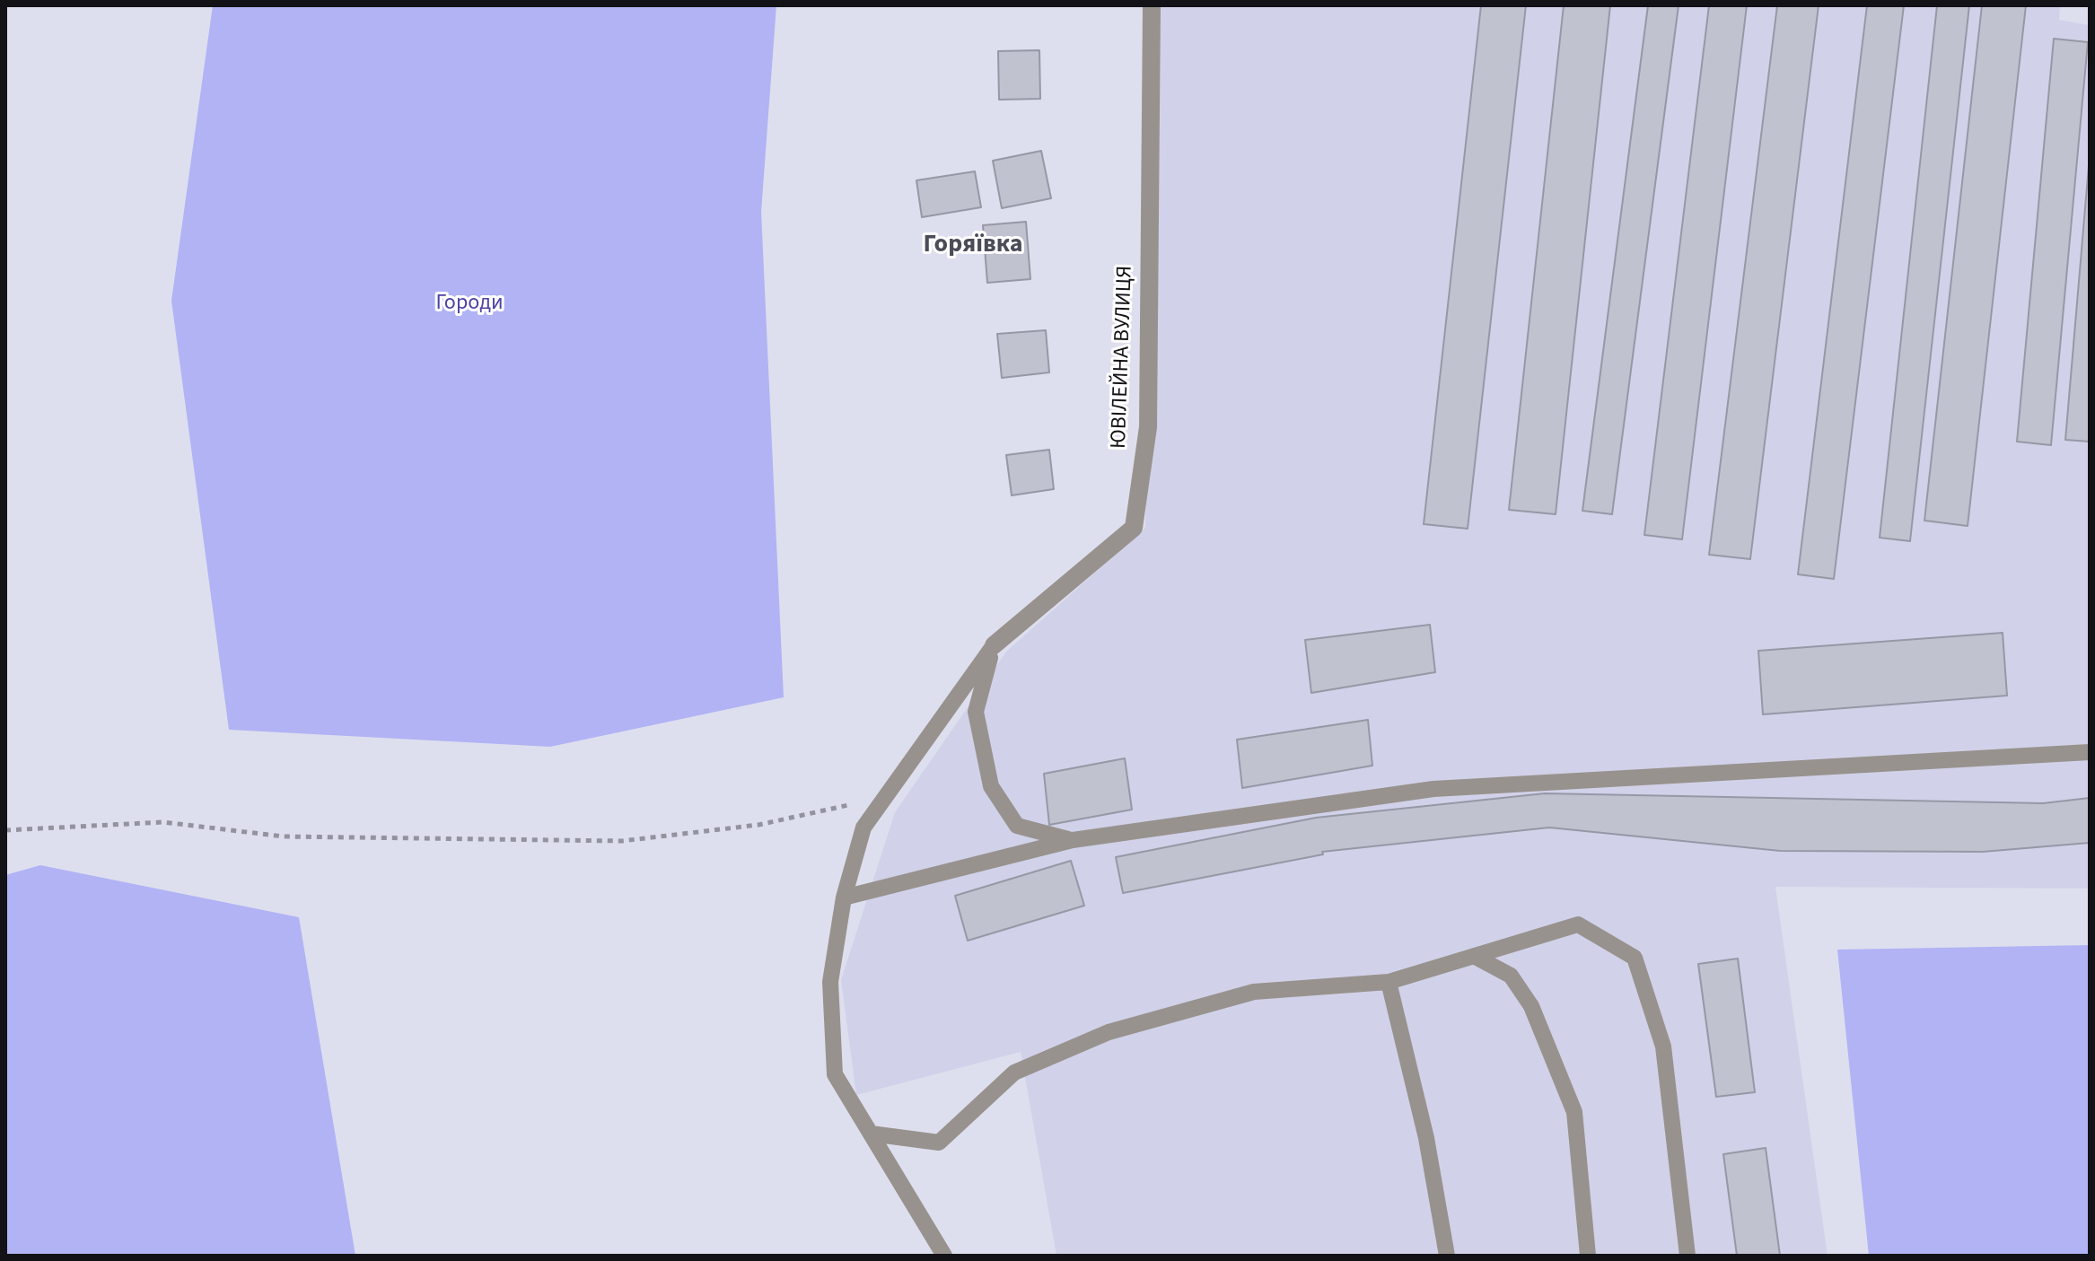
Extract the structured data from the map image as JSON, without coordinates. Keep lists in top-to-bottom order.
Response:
{
  "streets": {
    "street": ["ЮВІЛЕЙНА ВУЛИЦЯ"]
  },
  "districts": ["Горяївка"],
  "parks": ["Городи"]
}
